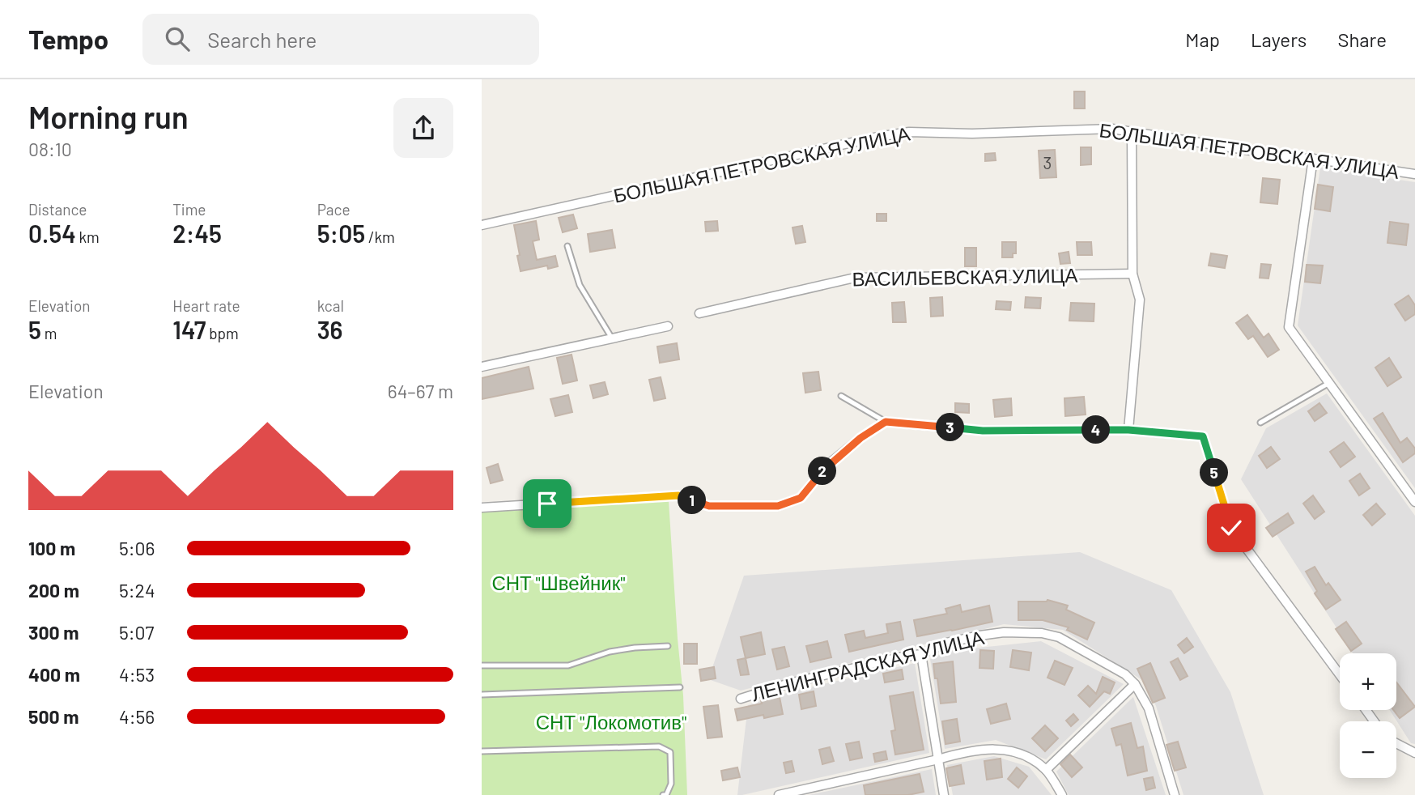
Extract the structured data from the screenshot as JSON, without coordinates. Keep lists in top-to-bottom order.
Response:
{
  "streets": {
    "street": ["БОЛЬШАЯ ПЕТРОВСКАЯ УЛИЦА", "ВАСИЛЬЕВСКАЯ УЛИЦА", "ЛЕНИНГРАДСКАЯ УЛИЦА"]
  },
  "parks": ["СНТ \"Швейник\"", "СНТ \"Локомотив\""],
  "house_numbers": ["3"],
  "page": {
    "header": "Tempo",
    "search": "Search here",
    "nav": ["Map", "Layers", "Share"],
    "heading": ["Morning run", "08:10"],
    "stats": [
      ["Distance", "0.54 km"],
      ["Time", "2:45"],
      ["Pace", "5:05 /km"],
      ["Elevation", "5 m"],
      ["Heart rate", "147 bpm"],
      ["kcal", "36"]
    ],
    "chart": ["Elevation", "64–67 m"],
    "pins": [
      "3",
      "4",
      "2",
      "5",
      "1"
    ],
    "list": [
      {
        "name": "100 m",
        "note": "5:06"
      },
      {
        "name": "200 m",
        "note": "5:24"
      },
      {
        "name": "300 m",
        "note": "5:07"
      },
      {
        "name": "400 m",
        "note": "4:53"
      },
      {
        "name": "500 m",
        "note": "4:56"
      }
    ],
    "map_buttons": ["+", "−"]
  }
}
